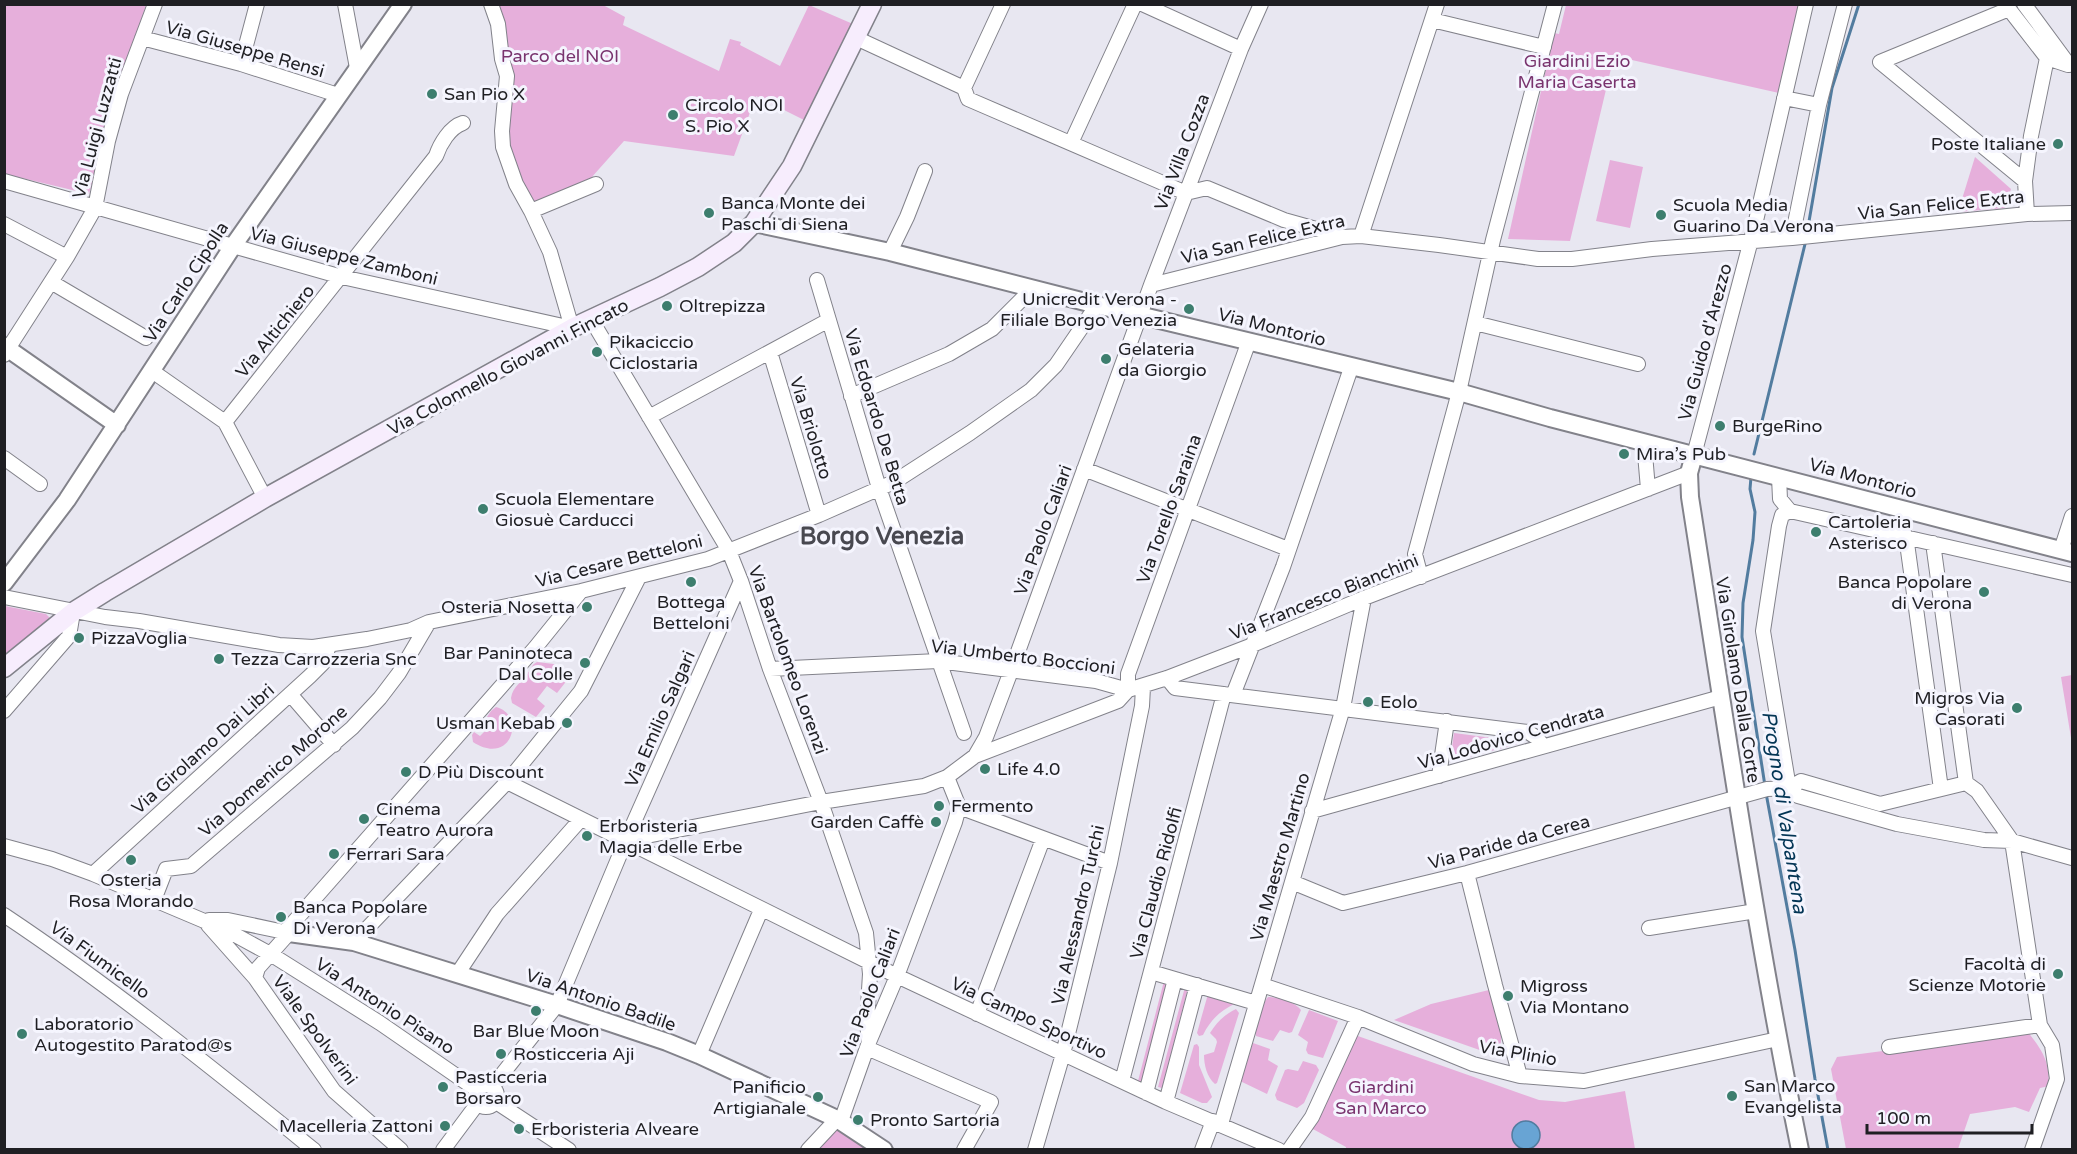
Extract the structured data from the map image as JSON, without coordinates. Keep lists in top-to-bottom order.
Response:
{
  "streets": {
    "main road": ["Via Colonnello Giovanni Fincato"],
    "street": [
      "Via Giuseppe Rensi",
      "Via Luigi Luzzatti",
      "Via Villa Cozza",
      "Via San Felice Extra",
      "Via Giuseppe Zamboni",
      "Via Carlo Cipolla",
      "Via Montorio",
      "Via Altichiero",
      "Via Guido d'Arezzo",
      "Via Edoardo De Betta",
      "Via Briolotto",
      "Via Torello Saraina",
      "Via Paolo Caliari",
      "Via Cesare Betteloni",
      "Via Francesco Bianchini",
      "Via Umberto Boccioni",
      "Via Bartolomeo Lorenzi",
      "Via Girolamo Dalla Corte",
      "Via Emilio Salgari",
      "Via Lodovico Cendrata",
      "Via Girolamo Dai Libri",
      "Via Domenico Morone",
      "Via Paride da Cerea",
      "Via Maestro Martino",
      "Via Claudio Ridolfi",
      "Via Alessandro Turchi",
      "Via Fiumicello",
      "Via Antonio Badile",
      "Via Antonio Pisano",
      "Via Campo Sportivo",
      "Viale Spolverini",
      "Via Plinio"
    ]
  },
  "crossings": [
    ["Via Giuseppe Rensi", "Via Luigi Luzzatti"],
    ["Via Giuseppe Rensi", "Via Carlo Cipolla"],
    ["Via Luigi Luzzatti", "Via Giuseppe Zamboni"],
    ["Via Villa Cozza", "Via San Felice Extra"],
    ["Via Villa Cozza", "Via Montorio"],
    ["Via Villa Cozza", "Via Paolo Caliari"],
    ["Via San Felice Extra", "Via Guido d'Arezzo"],
    ["Via Giuseppe Zamboni", "Via Carlo Cipolla"],
    ["Via Giuseppe Zamboni", "Via Altichiero"],
    ["Via Giuseppe Zamboni", "Via Colonnello Giovanni Fincato"],
    ["Via Montorio", "Via Guido d'Arezzo"],
    ["Via Montorio", "Via Colonnello Giovanni Fincato"],
    ["Via Montorio", "Via Torello Saraina"],
    ["Via Montorio", "Via Paolo Caliari"],
    ["Via Montorio", "Via Cesare Betteloni"],
    ["Via Montorio", "Via Girolamo Dalla Corte"],
    ["Via Montorio", "Via Claudio Ridolfi"],
    ["Via Guido d'Arezzo", "Via Girolamo Dalla Corte"],
    ["Via Colonnello Giovanni Fincato", "Via Cesare Betteloni"],
    ["Via Colonnello Giovanni Fincato", "Via Bartolomeo Lorenzi"],
    ["Via Edoardo De Betta", "Via Cesare Betteloni"],
    ["Via Edoardo De Betta", "Via Umberto Boccioni"],
    ["Via Briolotto", "Via Cesare Betteloni"],
    ["Via Torello Saraina", "Via Francesco Bianchini"],
    ["Via Torello Saraina", "Via Umberto Boccioni"],
    ["Via Paolo Caliari", "Via Francesco Bianchini"],
    ["Via Paolo Caliari", "Via Umberto Boccioni"],
    ["Via Paolo Caliari", "Via Bartolomeo Lorenzi"],
    ["Via Paolo Caliari", "Via Antonio Badile"],
    ["Via Paolo Caliari", "Via Campo Sportivo"],
    ["Via Cesare Betteloni", "Via Bartolomeo Lorenzi"],
    ["Via Cesare Betteloni", "Via Girolamo Dai Libri"],
    ["Via Cesare Betteloni", "Via Domenico Morone"],
    ["Via Francesco Bianchini", "Via Umberto Boccioni"],
    ["Via Francesco Bianchini", "Via Girolamo Dalla Corte"],
    ["Via Francesco Bianchini", "Via Maestro Martino"],
    ["Via Francesco Bianchini", "Via Claudio Ridolfi"],
    ["Via Francesco Bianchini", "Via Alessandro Turchi"],
    ["Via Umberto Boccioni", "Via Bartolomeo Lorenzi"],
    ["Via Bartolomeo Lorenzi", "Via Emilio Salgari"],
    ["Via Bartolomeo Lorenzi", "Via Campo Sportivo"],
    ["Via Girolamo Dalla Corte", "Via Lodovico Cendrata"],
    ["Via Girolamo Dalla Corte", "Via Paride da Cerea"],
    ["Via Girolamo Dalla Corte", "Via Plinio"],
    ["Via Emilio Salgari", "Via Antonio Badile"],
    ["Via Emilio Salgari", "Via Antonio Pisano"],
    ["Via Emilio Salgari", "Via Campo Sportivo"],
    ["Via Lodovico Cendrata", "Via Maestro Martino"],
    ["Via Paride da Cerea", "Via Maestro Martino"],
    ["Via Maestro Martino", "Via Campo Sportivo"],
    ["Via Maestro Martino", "Via Plinio"],
    ["Via Claudio Ridolfi", "Via Campo Sportivo"],
    ["Via Alessandro Turchi", "Via Campo Sportivo"],
    ["Via Antonio Pisano", "Viale Spolverini"]
  ],
  "districts": ["Borgo Venezia"],
  "water": ["Progno di Valpantena"],
  "parks": ["Parco del NOI", "Giardini Ezio Maria Caserta", "Giardini San Marco"],
  "places": [
    "San Pio X",
    "Circolo NOI S. Pio X",
    "Poste Italiane",
    "Banca Monte dei Paschi di Siena",
    "Scuola Media Guarino Da Verona",
    "Oltrepizza",
    "Unicredit Verona - Filiale Borgo Venezia",
    "Pikaciccio Ciclostaria",
    "Gelateria da Giorgio",
    "BurgeRino",
    "Mira’s Pub",
    "Scuola Elementare Giosuè Carducci",
    "Cartoleria Asterisco",
    "Bottega Betteloni",
    "Banca Popolare di Verona",
    "Osteria Nosetta",
    "PizzaVoglia",
    "Tezza Carrozzeria Snc",
    "Bar Paninoteca Dal Colle",
    "Eolo",
    "Migros Via Casorati",
    "Usman Kebab",
    "Life 4.0",
    "D Più Discount",
    "Fermento",
    "Cinema Teatro Aurora",
    "Garden Caffè",
    "Erboristeria Magia delle Erbe",
    "Ferrari Sara",
    "Osteria Rosa Morando",
    "Banca Popolare Di Verona",
    "Facoltà di Scienze Motorie",
    "Migross Via Montano",
    "Bar Blue Moon",
    "Laboratorio Autogestito Paratod@s",
    "Rosticceria Aji",
    "Pasticceria Borsaro",
    "San Marco Evangelista",
    "Panificio Artigianale",
    "Pronto Sartoria",
    "Macelleria Zattoni",
    "Erboristeria Alveare"
  ],
  "scale_bar": "100 m"
}
